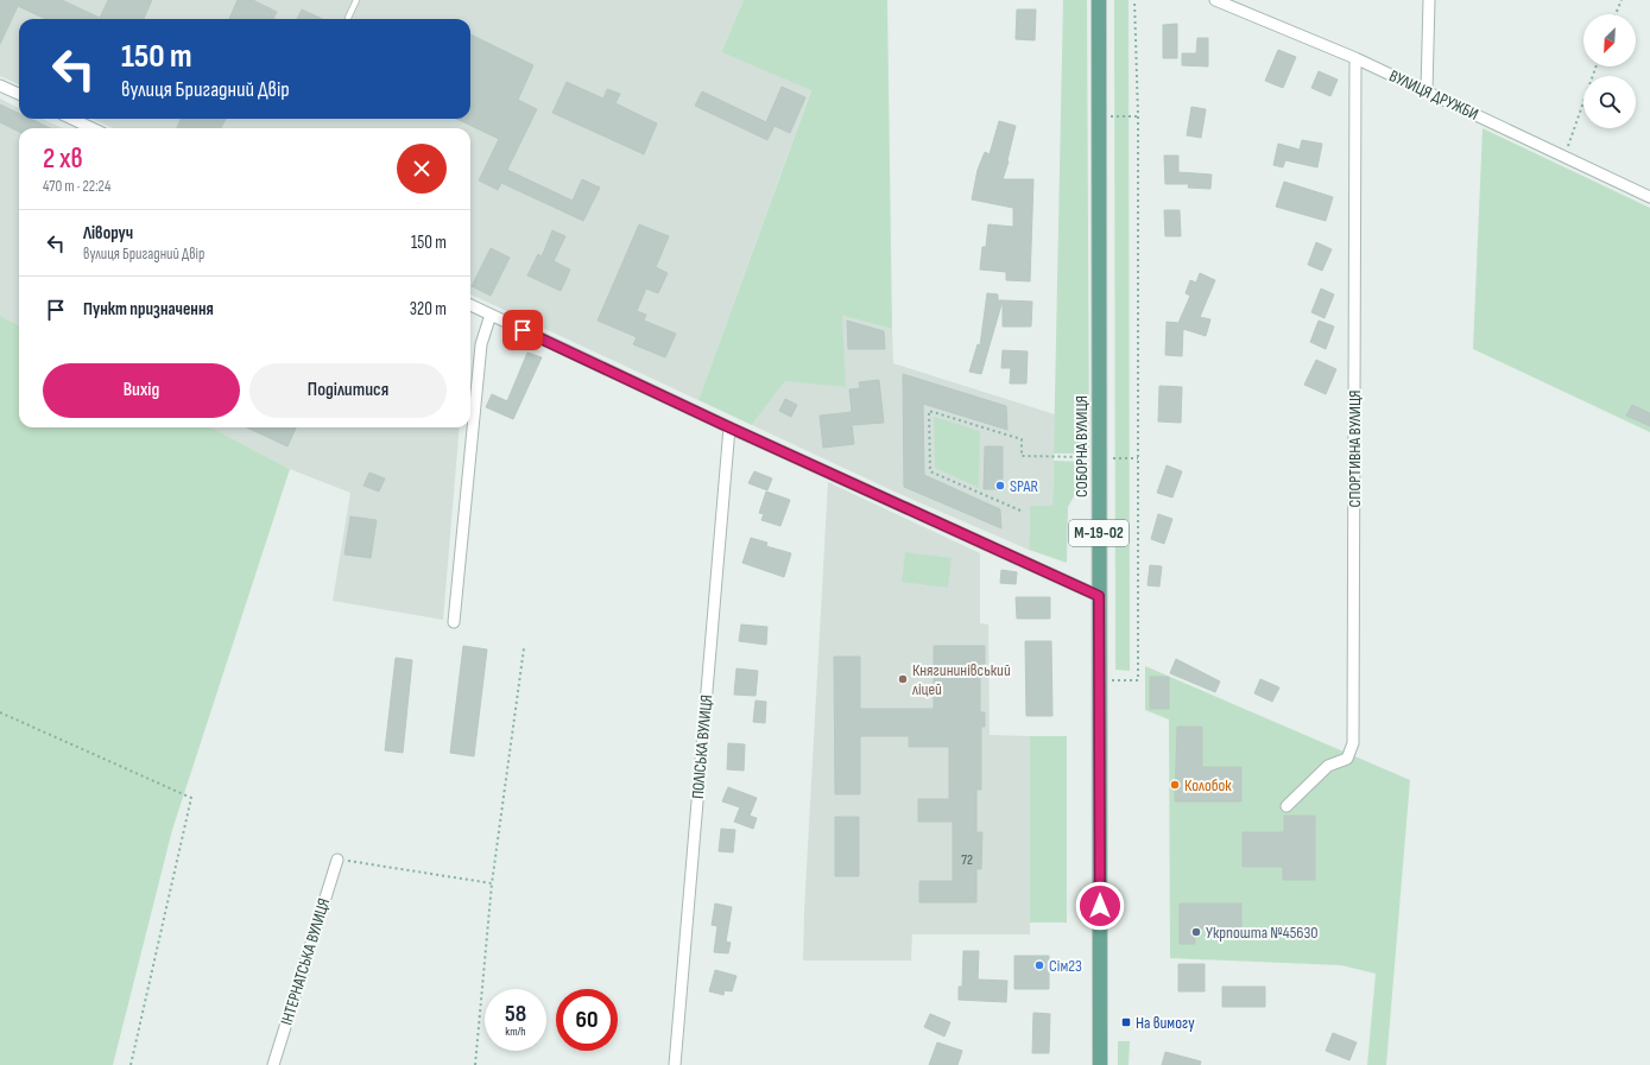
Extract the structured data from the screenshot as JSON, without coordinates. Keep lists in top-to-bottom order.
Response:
{
  "streets": {
    "main road": ["СОБОРНА ВУЛИЦЯ", "М-19-02"],
    "street": [
      "ВУЛИЦЯ ДРУЖБИ",
      "СПОРТИВНА ВУЛИЦЯ",
      "ПОЛІСЬКА ВУЛИЦЯ",
      "ІНТЕРНАТСЬКА ВУЛИЦЯ"
    ]
  },
  "crossings": [
    ["ВУЛИЦЯ ДРУЖБИ", "СПОРТИВНА ВУЛИЦЯ"]
  ],
  "places": {
    "other": [
      "SPAR",
      "Княгининівський ліцей",
      "Колобок",
      "Укрпошта №45630",
      "Сім23"
    ],
    "transit": ["На вимогу"]
  },
  "house_numbers": ["72"],
  "north": "bottom left",
  "page": {
    "turn": ["150 m", "вулиця Бригадний Двір"],
    "heading": ["2 хв", "470 m · 22:24"],
    "list": [
      {
        "name": "Ліворуч",
        "note": "вулиця Бригадний Двір",
        "value": "150 m"
      },
      {
        "name": "Пункт призначення",
        "value": "320 m"
      }
    ],
    "buttons": ["Вихід", "Поділитися"],
    "speed": "58 km/h",
    "limit": "60"
  }
}
